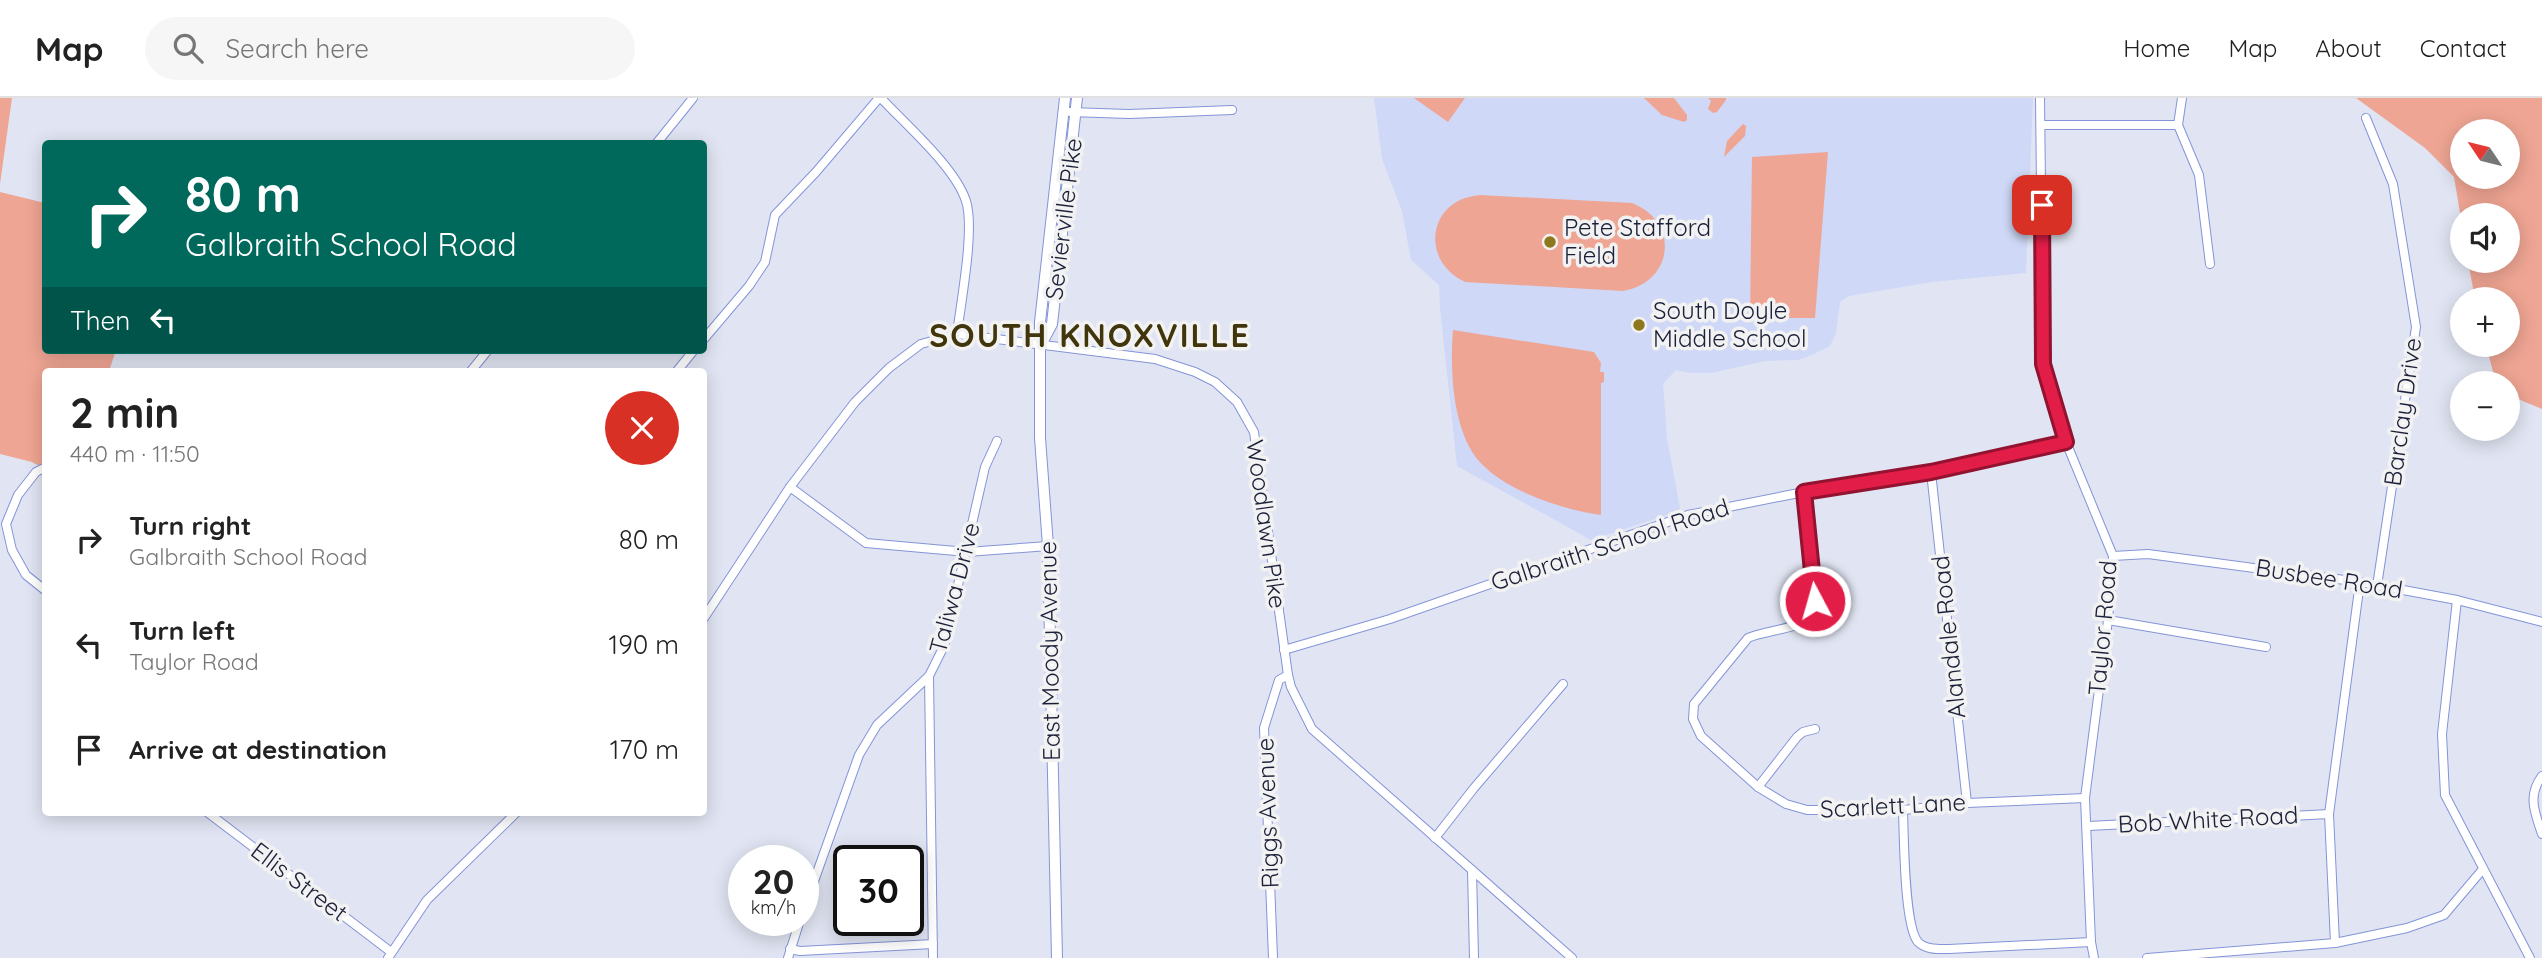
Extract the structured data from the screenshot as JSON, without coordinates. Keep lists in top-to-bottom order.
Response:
{
  "streets": {
    "main road": ["Sevierville Pike", "East Moody Avenue"],
    "street": [
      "Barclay Drive",
      "Woodlawn Pike",
      "Galbraith School Road",
      "Busbee Road",
      "Taliwa Drive",
      "Taylor Road",
      "Alandale Road",
      "Scarlett Lane",
      "Riggs Avenue",
      "Bob White Road",
      "Ellis Street"
    ]
  },
  "crossings": [
    ["Sevierville Pike", "Woodlawn Pike"],
    ["Sevierville Pike", "East Moody Avenue"],
    ["Barclay Drive", "Busbee Road"],
    ["Woodlawn Pike", "Galbraith School Road"],
    ["Woodlawn Pike", "East Moody Avenue"],
    ["Woodlawn Pike", "Riggs Avenue"],
    ["Galbraith School Road", "Taylor Road"],
    ["Galbraith School Road", "Alandale Road"],
    ["Galbraith School Road", "Scarlett Lane"],
    ["Busbee Road", "Taylor Road"],
    ["Taylor Road", "Scarlett Lane"],
    ["Taylor Road", "Bob White Road"],
    ["Alandale Road", "Scarlett Lane"]
  ],
  "districts": ["SOUTH KNOXVILLE"],
  "places": ["Pete Stafford Field", "South Doyle Middle School"],
  "north": "top left",
  "page": {
    "header": "Map",
    "search": "Search here",
    "nav": [
      "Home",
      "Map",
      "About",
      "Contact"
    ],
    "map_buttons": ["+", "−"],
    "turn": ["80 m", "Galbraith School Road"],
    "then": "Then",
    "heading": ["2 min", "440 m · 11:50"],
    "list": [
      {
        "name": "Turn right",
        "note": "Galbraith School Road",
        "value": "80 m"
      },
      {
        "name": "Turn left",
        "note": "Taylor Road",
        "value": "190 m"
      },
      {
        "name": "Arrive at destination",
        "value": "170 m"
      }
    ],
    "speed": "20 km/h",
    "limit": "30"
  }
}
